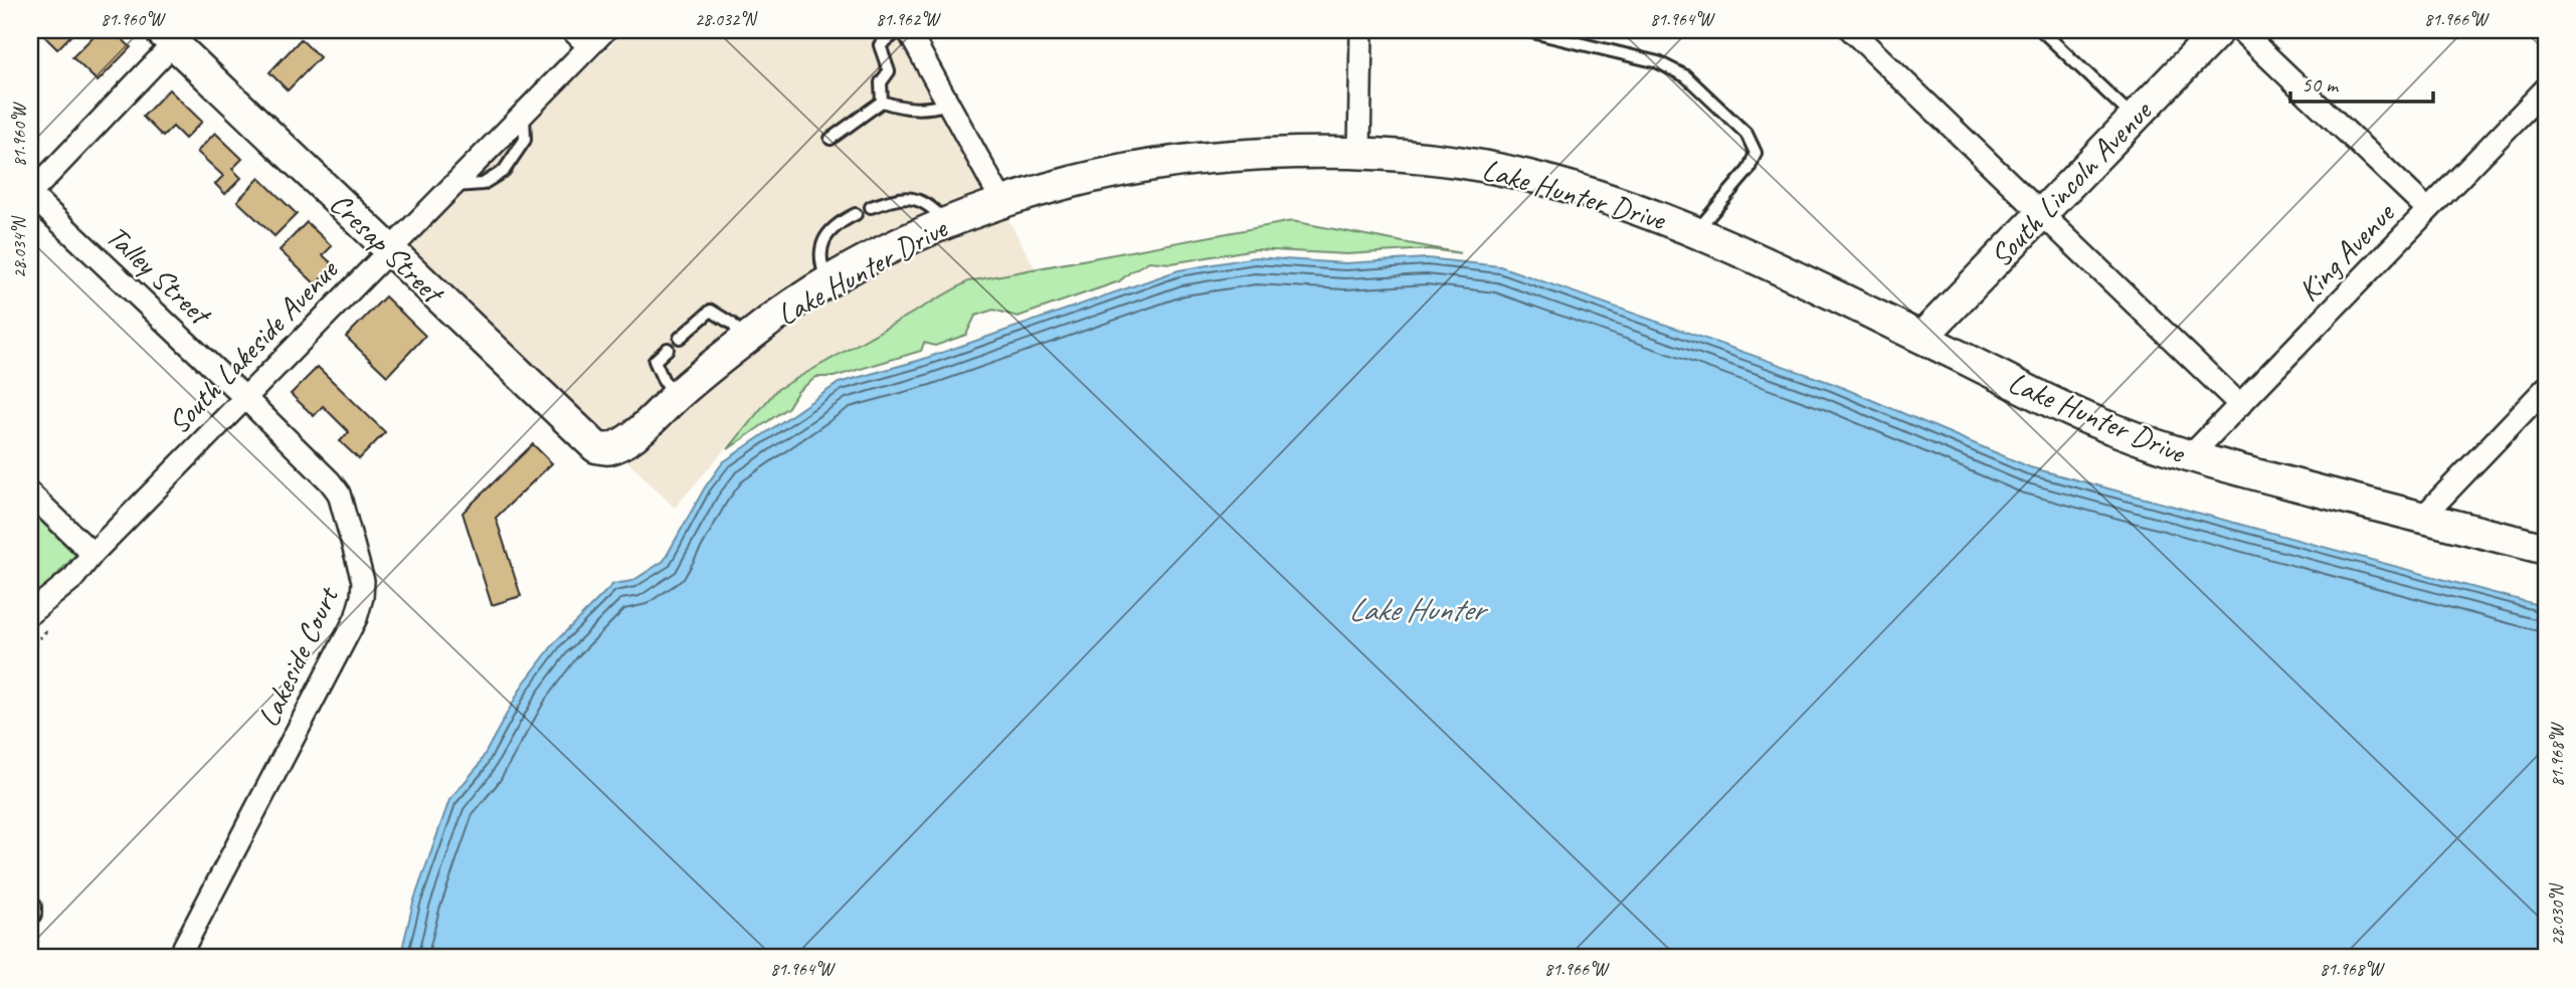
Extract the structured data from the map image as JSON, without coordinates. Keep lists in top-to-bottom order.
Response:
{
  "streets": {
    "street": [
      "South Lincoln Avenue",
      "Lake Hunter Drive",
      "Cresap Street",
      "King Avenue",
      "Talley Street",
      "South Lakeside Avenue",
      "Lakeside Court"
    ]
  },
  "crossings": [
    ["South Lincoln Avenue", "Lake Hunter Drive"],
    ["Lake Hunter Drive", "Cresap Street"],
    ["Lake Hunter Drive", "King Avenue"],
    ["Cresap Street", "South Lakeside Avenue"],
    ["Talley Street", "South Lakeside Avenue"],
    ["Talley Street", "Lakeside Court"],
    ["South Lakeside Avenue", "Lakeside Court"]
  ],
  "water": ["Lake Hunter"],
  "scale_bar": "50 m",
  "coordinates": [
    "81.960°W",
    "28.032°N",
    "81.962°W",
    "81.964°W",
    "81.966°W",
    "28.034°N",
    "81.968°W",
    "28.030°N"
  ]
}
